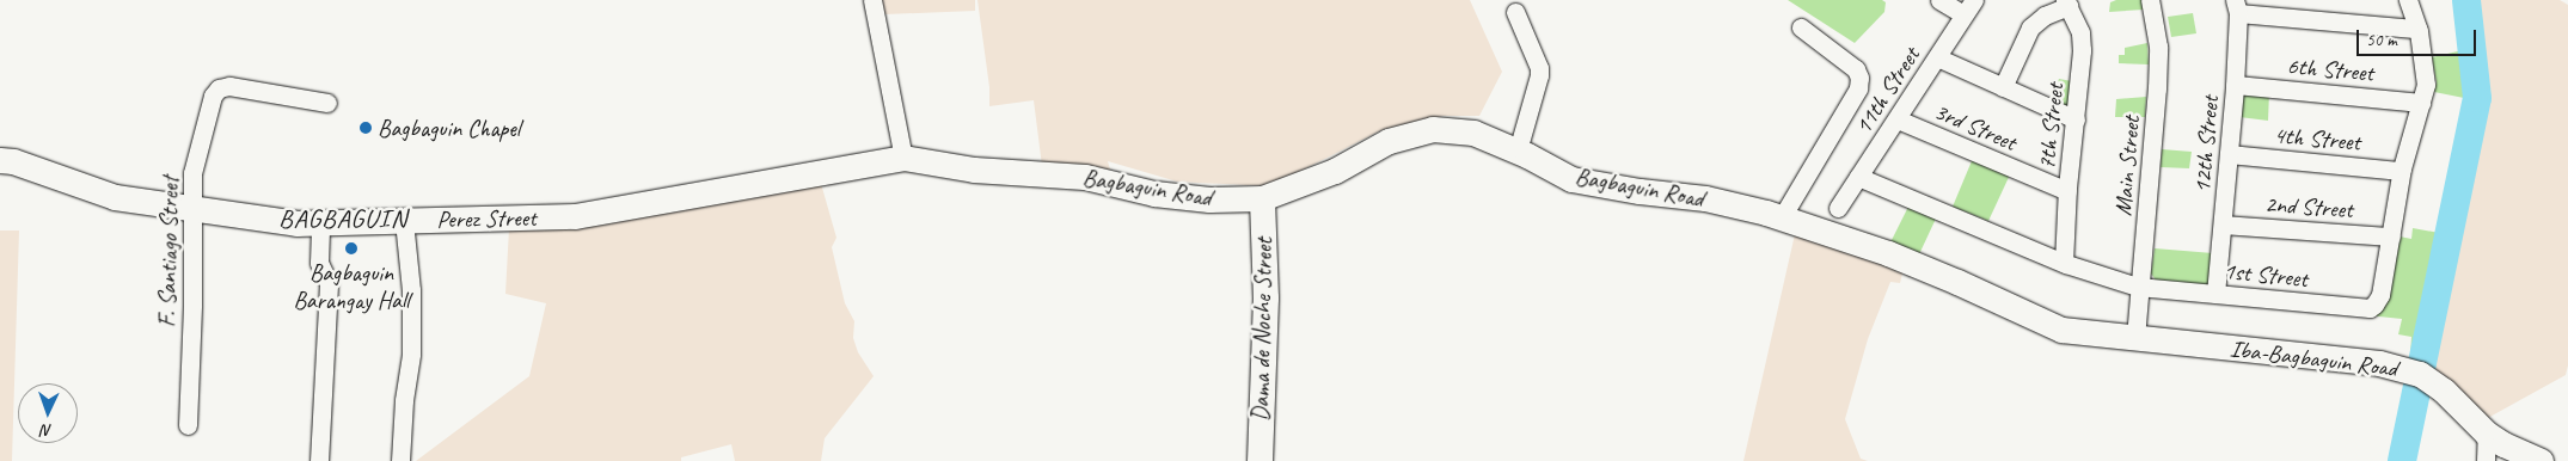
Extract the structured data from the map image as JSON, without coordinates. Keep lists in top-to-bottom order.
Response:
{
  "streets": {
    "street": [
      "6th Street",
      "11th Street",
      "3rd Street",
      "7th Street",
      "4th Street",
      "12th Street",
      "Main Street",
      "Bagbaguin Road",
      "2nd Street",
      "Perez Street",
      "F. Santiago Street",
      "1st Street",
      "Dama de Noche Street",
      "Iba-Bagbaguin Road"
    ]
  },
  "crossings": [
    ["6th Street", "12th Street"],
    ["6th Street", "1st Street"],
    ["11th Street", "3rd Street"],
    ["11th Street", "1st Street"],
    ["3rd Street", "7th Street"],
    ["7th Street", "1st Street"],
    ["4th Street", "12th Street"],
    ["4th Street", "1st Street"],
    ["12th Street", "2nd Street"],
    ["12th Street", "1st Street"],
    ["Main Street", "1st Street"],
    ["Main Street", "Iba-Bagbaguin Road"],
    ["Bagbaguin Road", "Perez Street"],
    ["Bagbaguin Road", "Dama de Noche Street"],
    ["Bagbaguin Road", "Iba-Bagbaguin Road"],
    ["2nd Street", "1st Street"],
    ["Perez Street", "F. Santiago Street"]
  ],
  "districts": ["BAGBAGUIN"],
  "places": ["Bagbaguin Chapel", "Bagbaguin Barangay Hall"],
  "scale_bar": "50 m",
  "north": "bottom"
}
